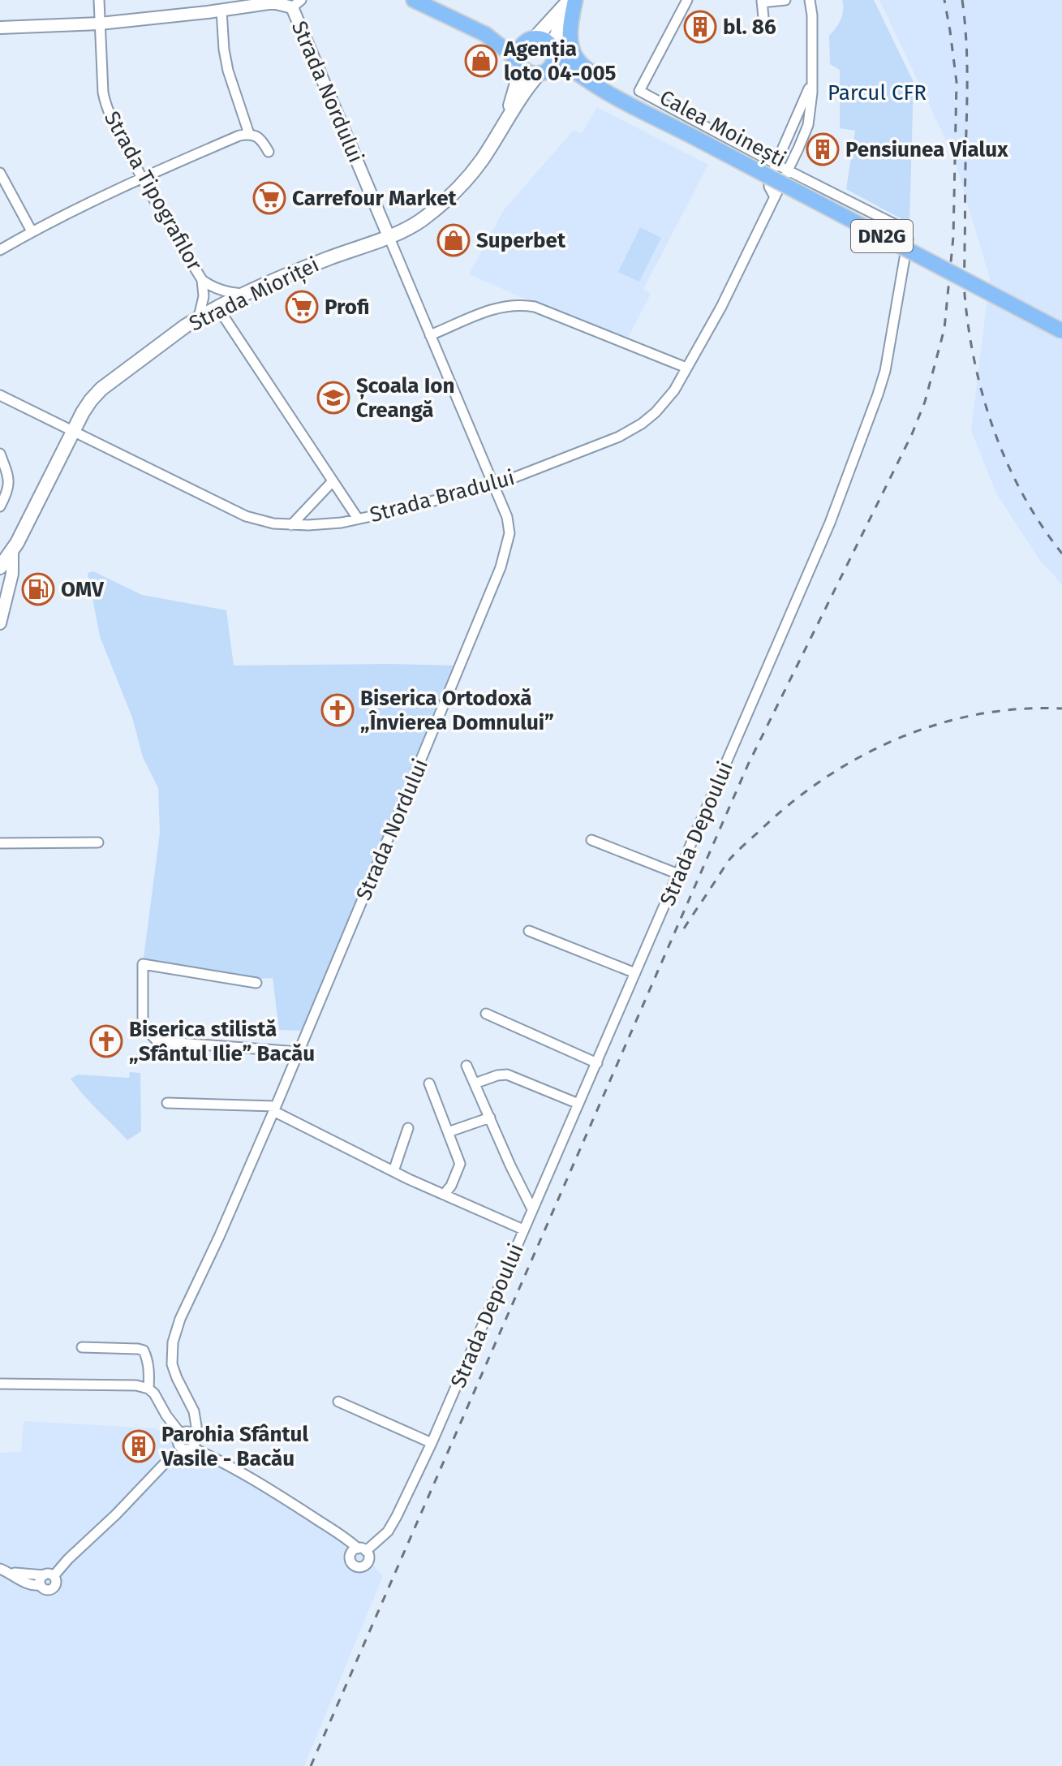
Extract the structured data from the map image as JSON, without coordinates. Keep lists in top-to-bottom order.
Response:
{
  "streets": {
    "main road": ["Calea Moinești", "DN2G", "Strada Mioriței"],
    "street": [
      "Strada Nordului",
      "Strada Tipografilor",
      "Strada Bradului",
      "Strada Depoului"
    ]
  },
  "crossings": [
    ["Strada Nordului", "Strada Mioriței"],
    ["Strada Nordului", "Strada Bradului"],
    ["Strada Nordului", "Strada Depoului"],
    ["Calea Moinești", "Strada Mioriței"],
    ["Strada Tipografilor", "Strada Mioriței"],
    ["Strada Mioriței", "Strada Bradului"],
    ["Strada Bradului", "Strada Depoului"]
  ],
  "parks": ["Parcul CFR"],
  "places": {
    "building": ["bl. 86", "Pensiunea Vialux", "Parohia Sfântul Vasile - Bacău"],
    "shop": ["Agenția loto 04-005", "Superbet"],
    "supermarket": ["Carrefour Market", "Profi"],
    "school or university": ["Școala Ion Creangă"],
    "fuel station": ["OMV"],
    "church": ["Biserica Ortodoxă „Învierea Domnului”", "Biserica stilistă „Sfântul Ilie” Bacău"]
  }
}
